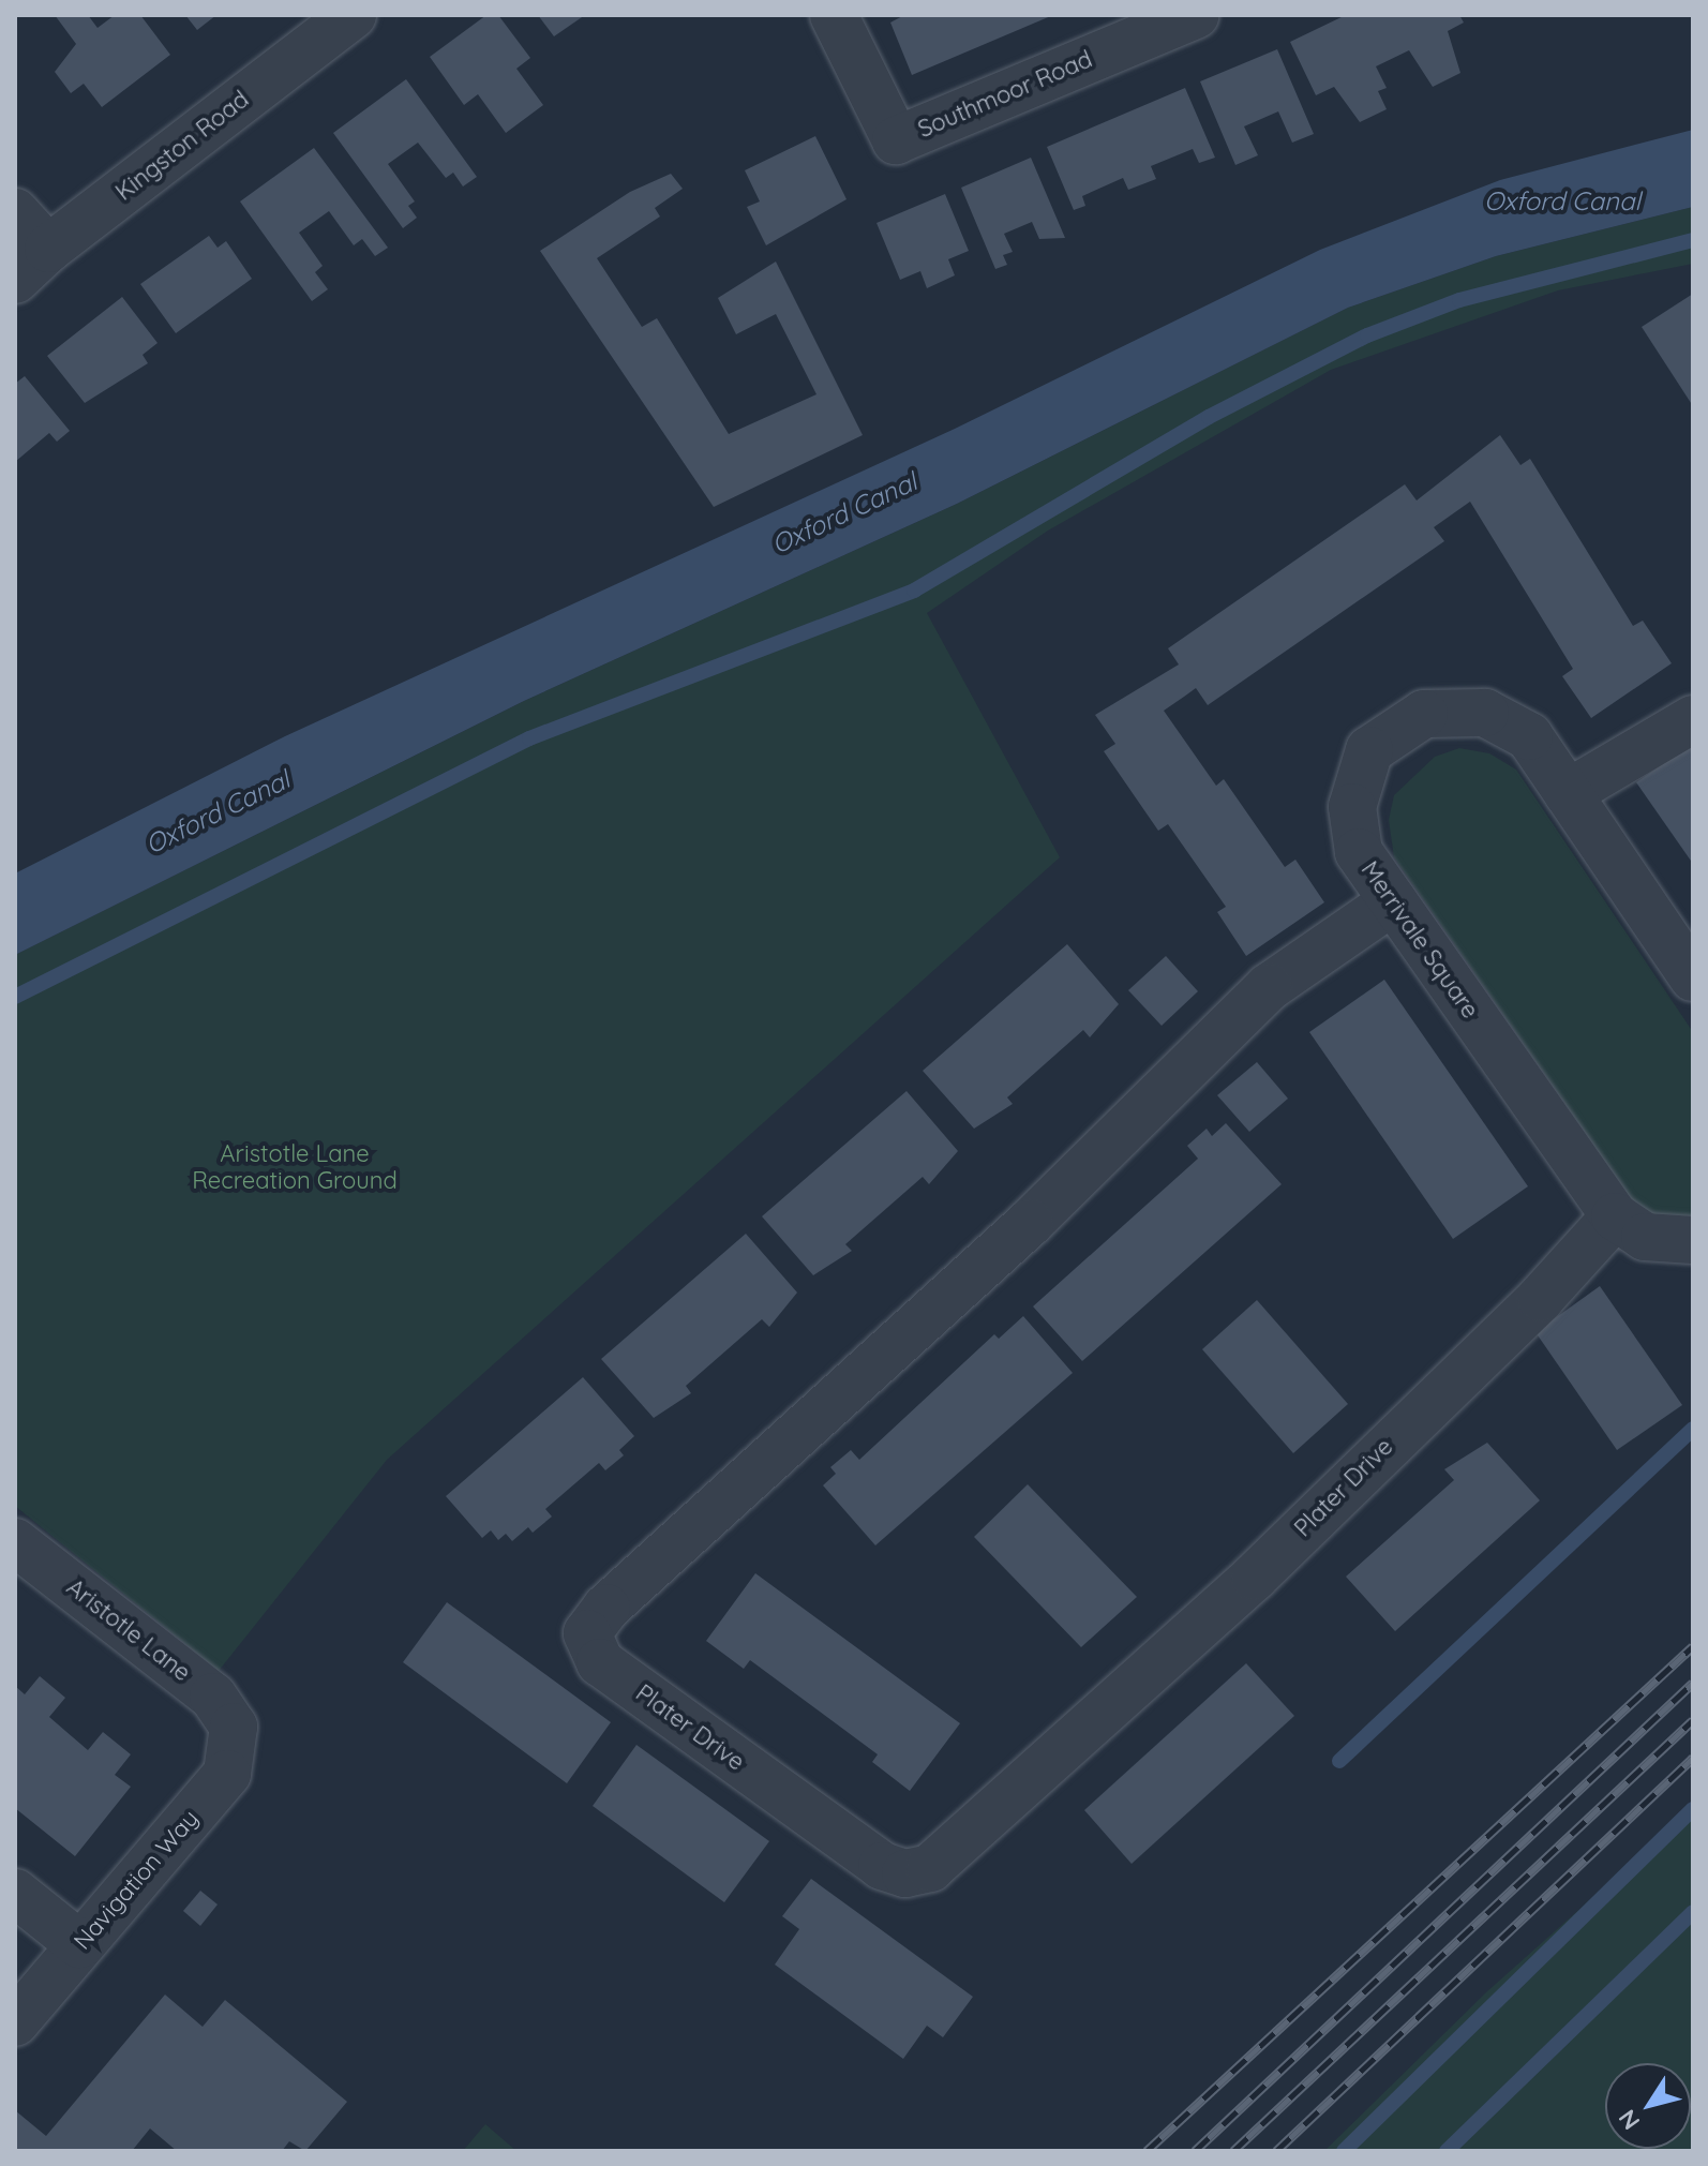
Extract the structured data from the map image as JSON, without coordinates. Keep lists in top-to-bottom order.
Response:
{
  "streets": {
    "street": [
      "Southmoor Road",
      "Kingston Road",
      "Merrivale Square",
      "Plater Drive",
      "Aristotle Lane",
      "Navigation Way"
    ]
  },
  "crossings": [
    ["Merrivale Square", "Plater Drive"],
    ["Aristotle Lane", "Navigation Way"]
  ],
  "water": ["Oxford Canal"],
  "parks": ["Aristotle Lane Recreation Ground"],
  "north": "bottom left"
}
